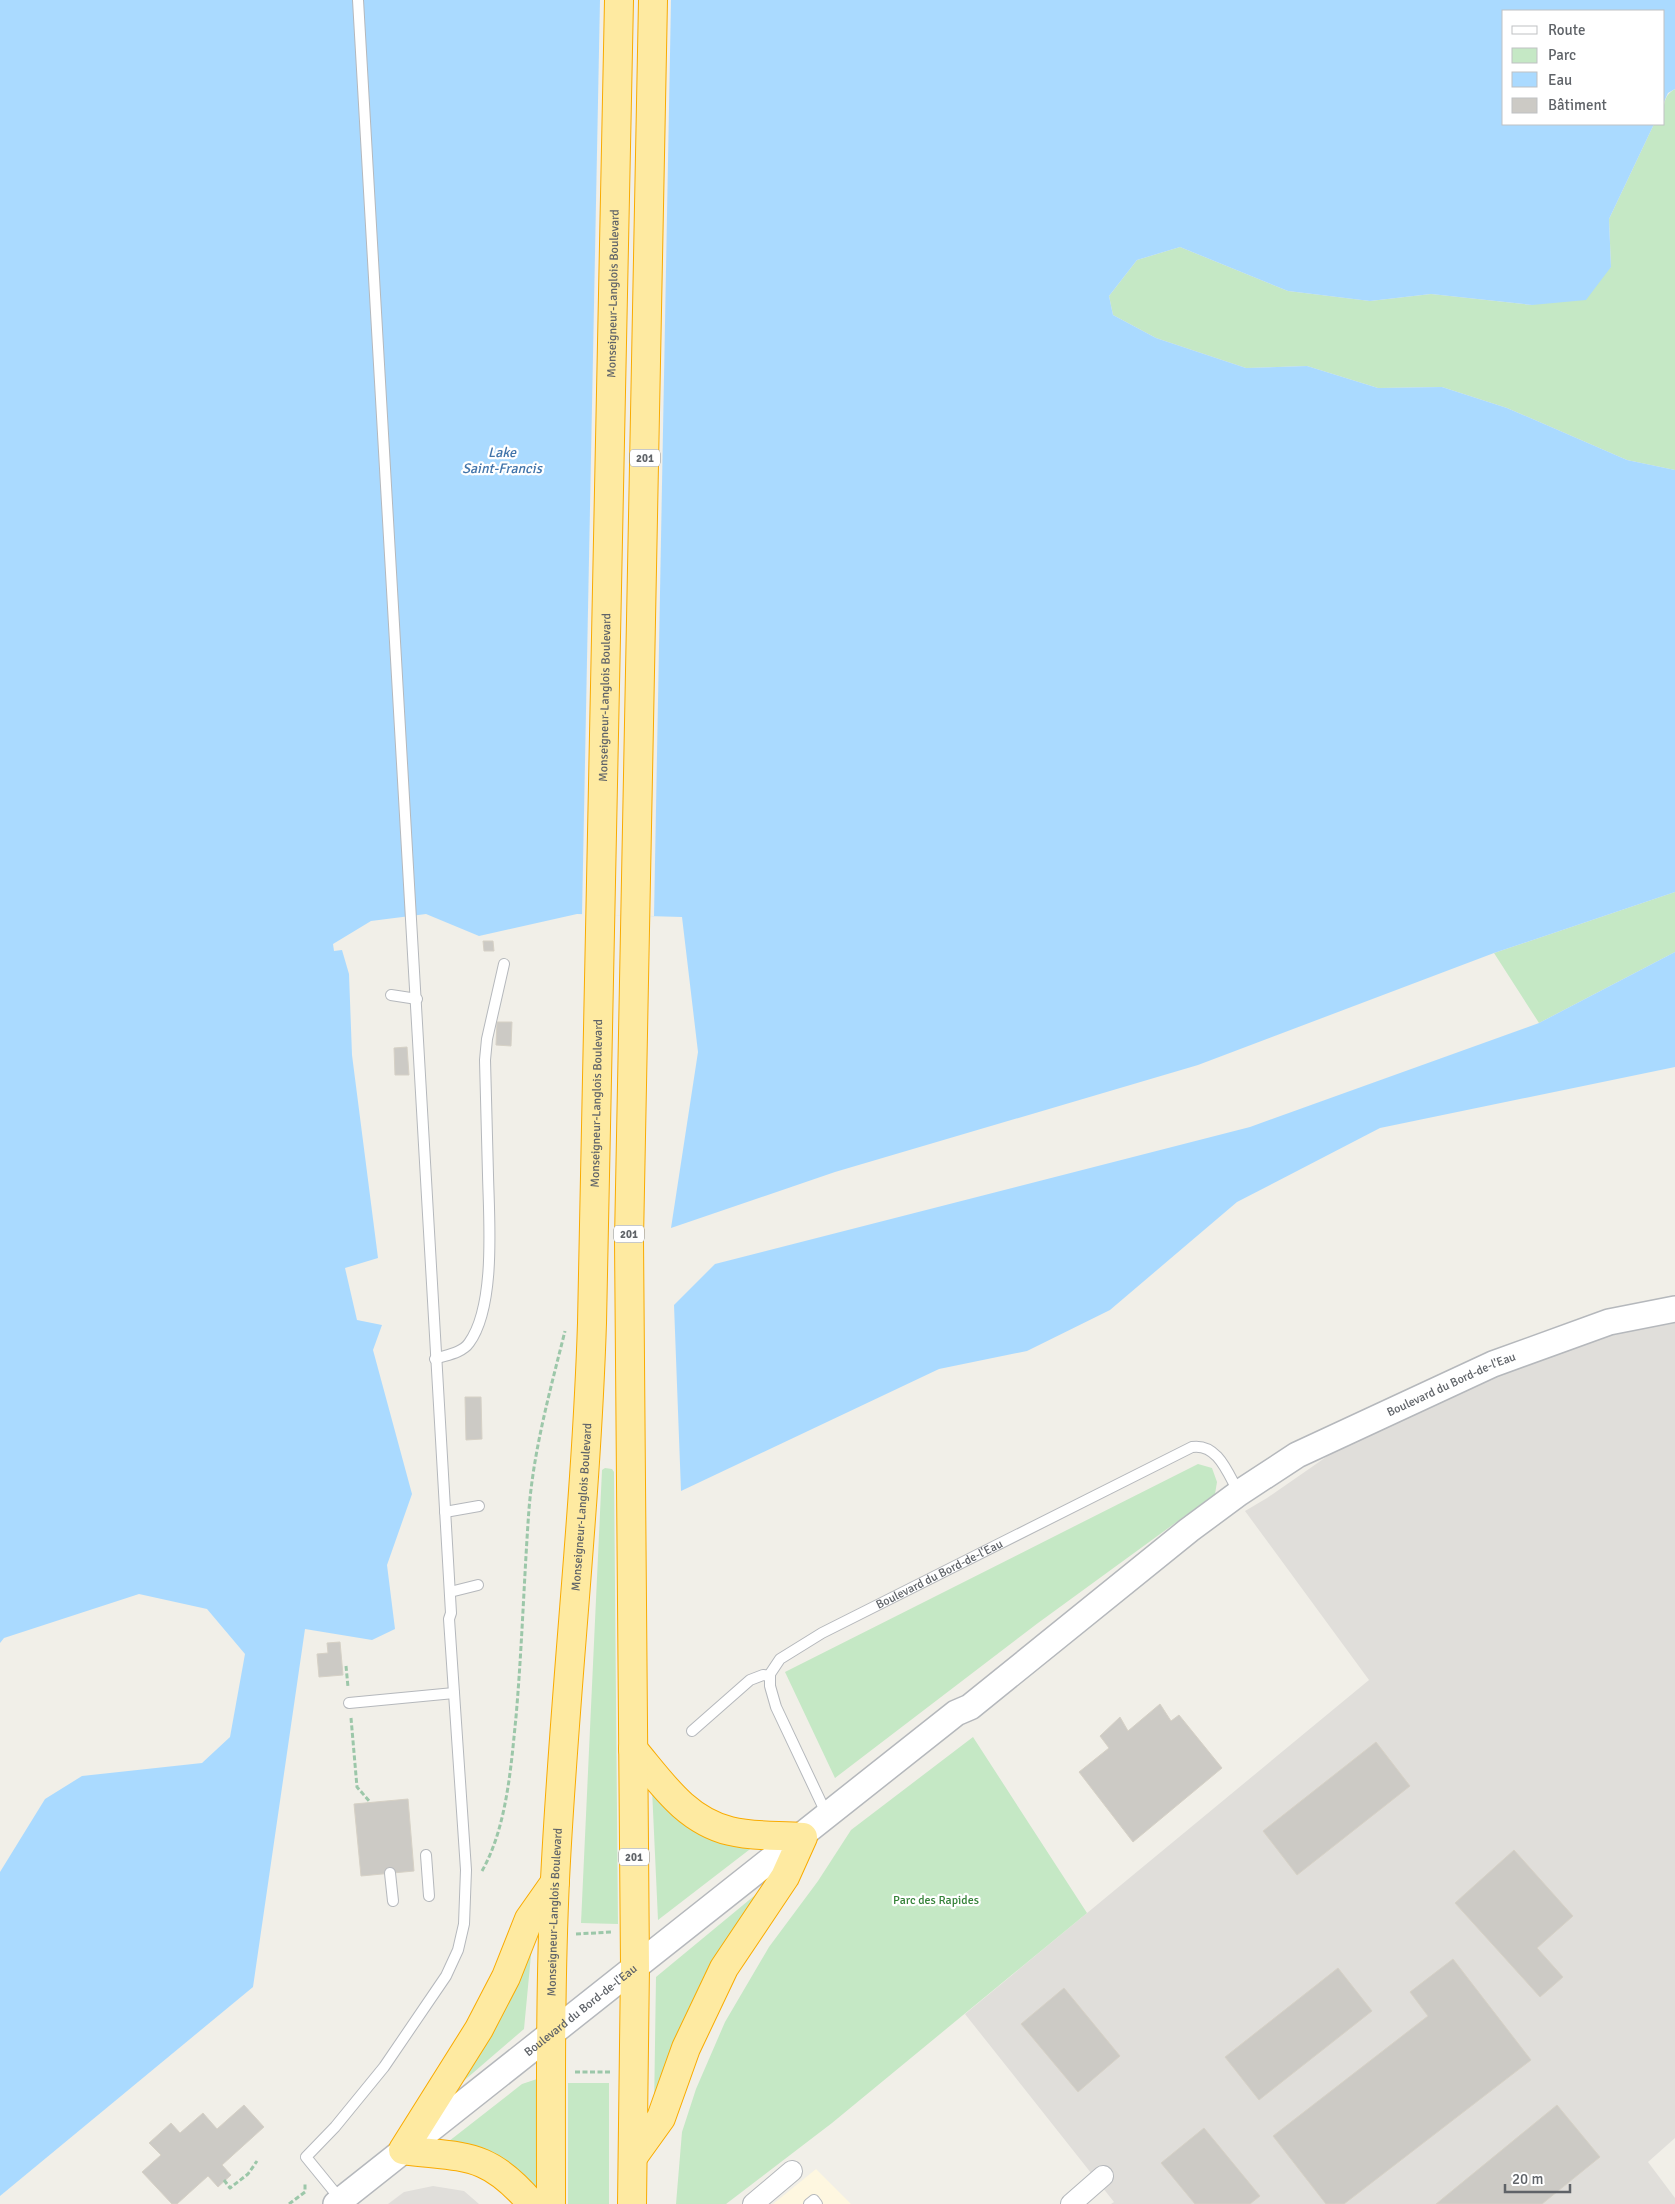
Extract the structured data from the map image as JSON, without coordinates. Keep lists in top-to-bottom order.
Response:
{
  "streets": {
    "highway": ["Monseigneur-Langlois Boulevard", "201"],
    "street": ["Boulevard du Bord-de-l'Eau"]
  },
  "crossings": [
    ["Monseigneur-Langlois Boulevard", "Boulevard du Bord-de-l'Eau"],
    ["201", "Boulevard du Bord-de-l'Eau"]
  ],
  "water": ["Lake Saint-Francis"],
  "parks": ["Parc des Rapides"],
  "legend": [
    "Route",
    "Parc",
    "Eau",
    "Bâtiment"
  ],
  "scale_bar": "20 m"
}
